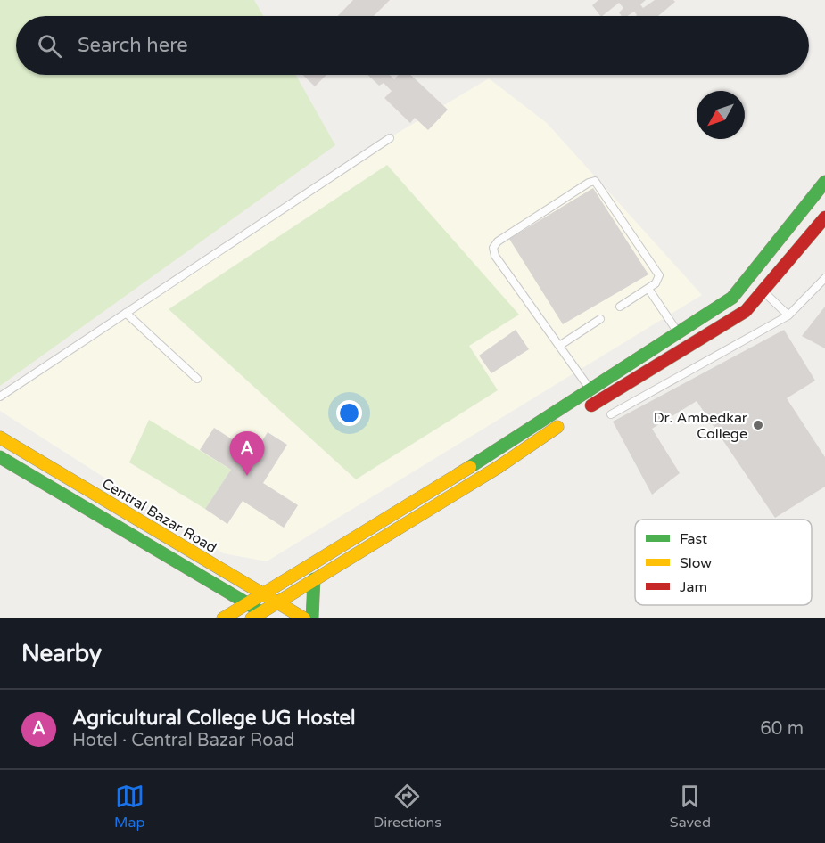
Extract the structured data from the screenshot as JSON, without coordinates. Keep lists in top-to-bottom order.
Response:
{
  "streets": {
    "main road": ["Central Bazar Road"]
  },
  "places": ["Dr. Ambedkar College"],
  "legend": ["Fast", "Slow", "Jam"],
  "north": "bottom left",
  "page": {
    "search": "Search here",
    "pins": "A",
    "heading": "Nearby",
    "list": [
      {
        "mark": "A",
        "name": "Agricultural College UG Hostel",
        "note": "Hotel · Central Bazar Road",
        "value": "60 m"
      }
    ],
    "nav": ["Map", "Directions", "Saved"]
  }
}
